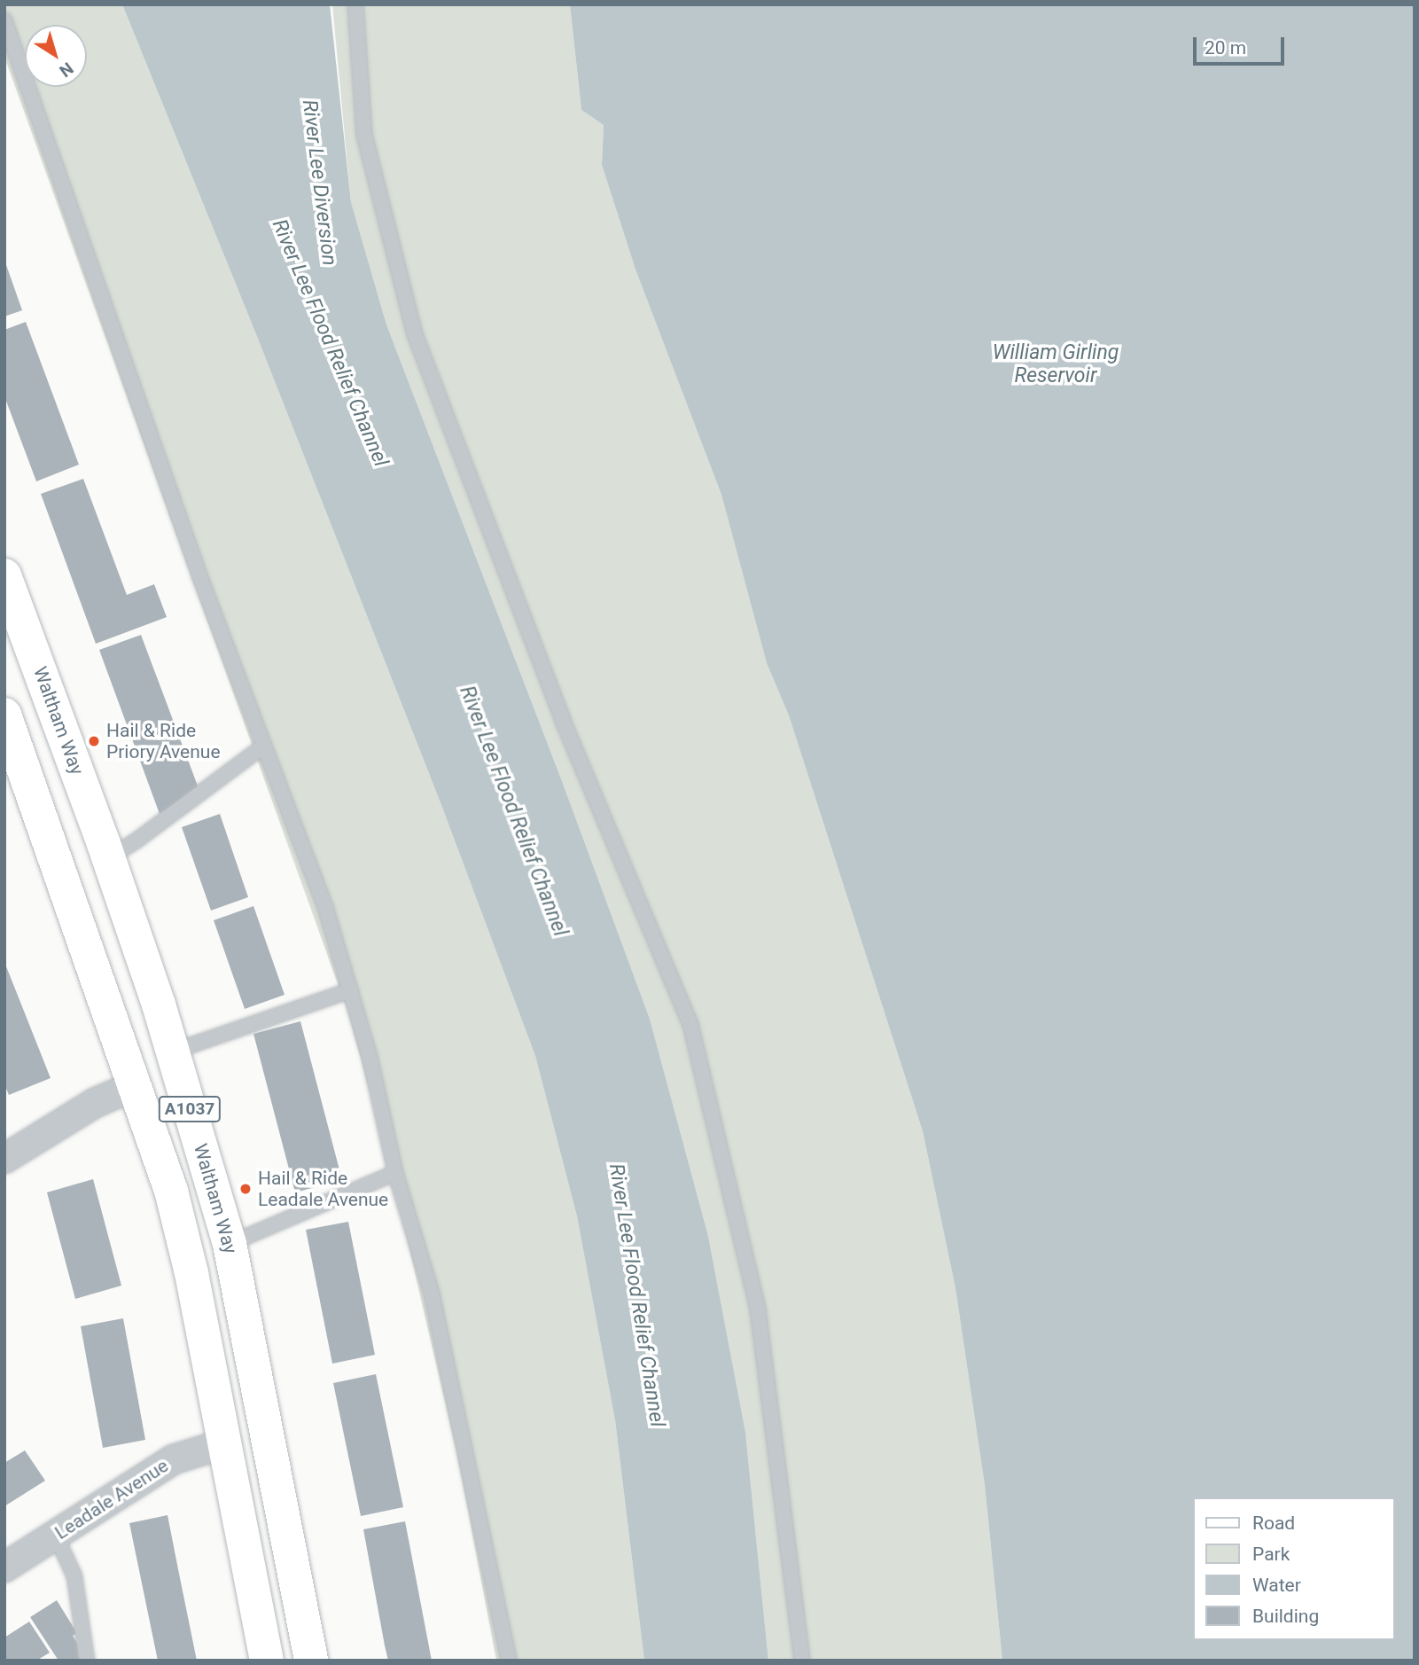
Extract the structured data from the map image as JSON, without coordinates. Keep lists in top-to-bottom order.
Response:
{
  "streets": {
    "main road": ["Waltham Way", "A1037"],
    "street": ["Leadale Avenue"]
  },
  "crossings": [
    ["Waltham Way", "A1037"],
    ["A1037", "Leadale Avenue"]
  ],
  "water": ["River Lee Diversion", "River Lee Flood Relief Channel", "William Girling Reservoir"],
  "places": ["Hail & Ride Priory Avenue", "Hail & Ride Leadale Avenue"],
  "legend": [
    "Road",
    "Park",
    "Water",
    "Building"
  ],
  "scale_bar": "20 m",
  "north": "bottom right"
}
